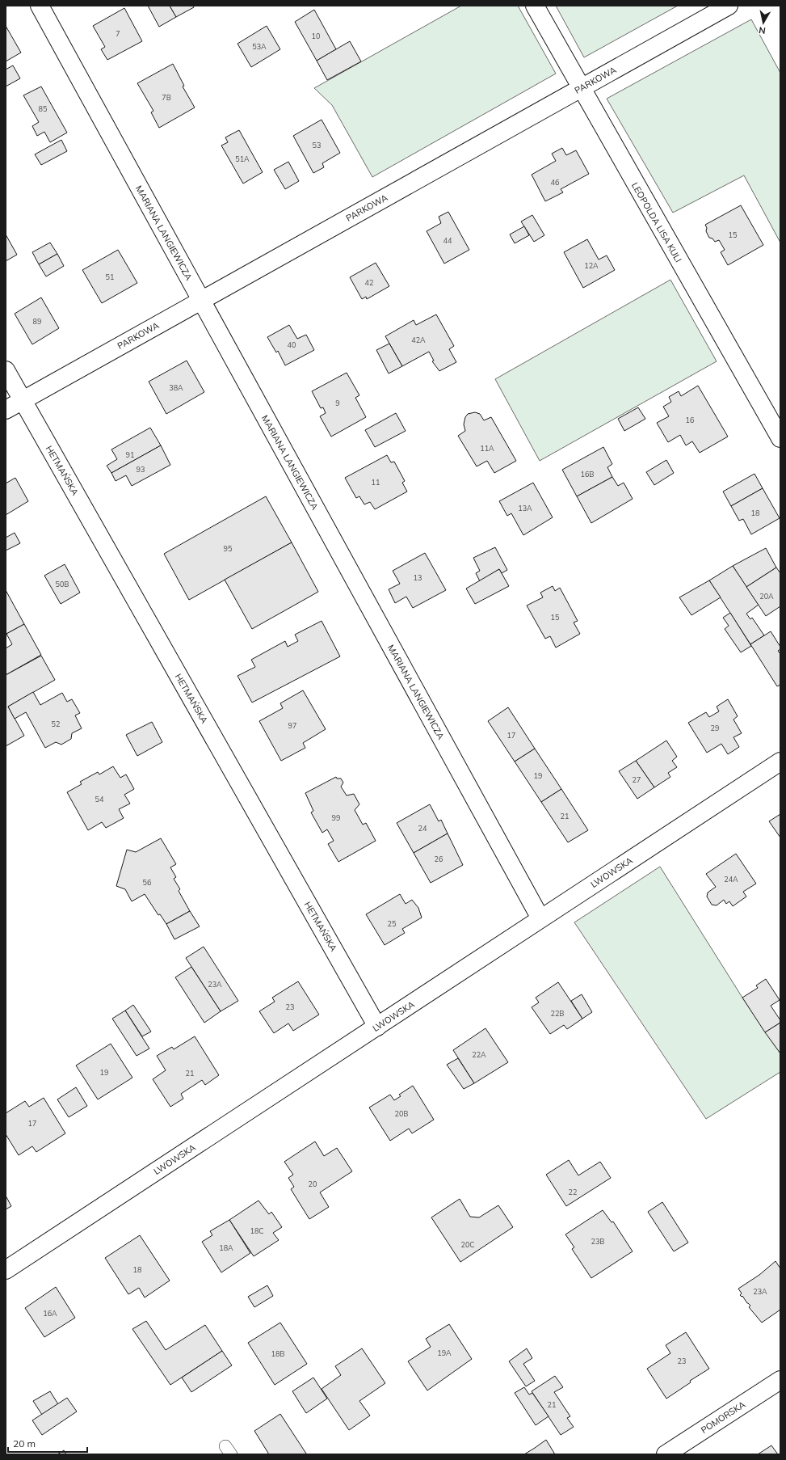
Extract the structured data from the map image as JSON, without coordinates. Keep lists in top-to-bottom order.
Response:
{
  "streets": {
    "street": [
      "PARKOWA",
      "LEOPOLDA LISA KULI",
      "MARIANA LANGIEWICZA",
      "HETMAŃSKA",
      "LWOWSKA",
      "POMORSKA"
    ]
  },
  "crossings": [
    ["PARKOWA", "LEOPOLDA LISA KULI"],
    ["PARKOWA", "MARIANA LANGIEWICZA"],
    ["PARKOWA", "HETMAŃSKA"],
    ["MARIANA LANGIEWICZA", "LWOWSKA"],
    ["HETMAŃSKA", "LWOWSKA"]
  ],
  "house_numbers": [
    "7",
    "10",
    "53A",
    "7B",
    "85",
    "53",
    "51A",
    "46",
    "15",
    "44",
    "12A",
    "51",
    "42",
    "89",
    "42A",
    "40",
    "38A",
    "9",
    "16",
    "11A",
    "91",
    "93",
    "16B",
    "11",
    "13A",
    "18",
    "95",
    "13",
    "50B",
    "20A",
    "15",
    "52",
    "97",
    "29",
    "17",
    "19",
    "27",
    "54",
    "21",
    "99",
    "24",
    "26",
    "24A",
    "56",
    "25",
    "23A",
    "23",
    "22B",
    "22A",
    "19",
    "21",
    "20B",
    "17",
    "20",
    "22",
    "18C",
    "23B",
    "20C",
    "18A",
    "18",
    "23A",
    "16A",
    "19A",
    "18B",
    "23",
    "21"
  ],
  "scale_bar": "20 m",
  "north": "bottom"
}
